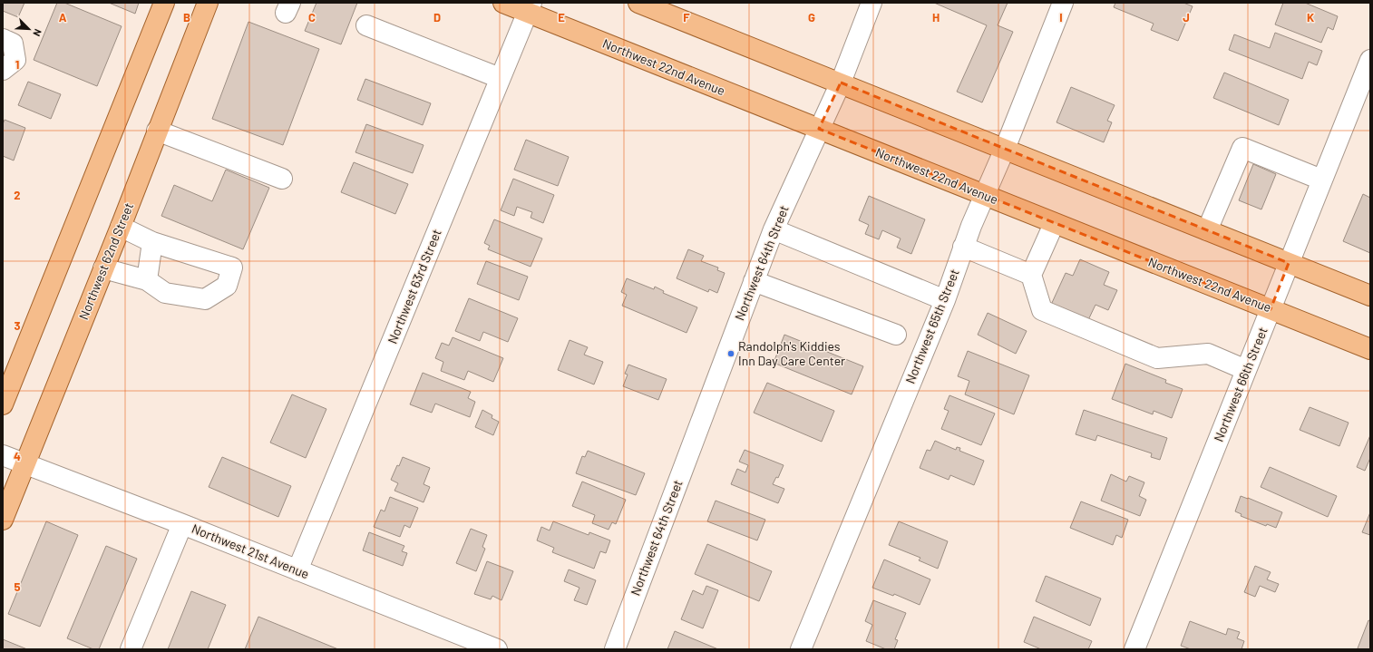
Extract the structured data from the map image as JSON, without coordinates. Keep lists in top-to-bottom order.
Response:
{
  "streets": {
    "main road": ["Northwest 22nd Avenue", "Northwest 62nd Street"],
    "street": [
      "Northwest 64th Street",
      "Northwest 63rd Street",
      "Northwest 65th Street",
      "Northwest 66th Street",
      "Northwest 21st Avenue"
    ]
  },
  "crossings": [
    ["Northwest 22nd Avenue", "Northwest 64th Street"],
    ["Northwest 22nd Avenue", "Northwest 63rd Street"],
    ["Northwest 22nd Avenue", "Northwest 65th Street"],
    ["Northwest 22nd Avenue", "Northwest 66th Street"],
    ["Northwest 62nd Street", "Northwest 21st Avenue"],
    ["Northwest 63rd Street", "Northwest 21st Avenue"]
  ],
  "places": ["Randolph's Kiddies Inn Day Care Center"],
  "north": "bottom right",
  "grid": {
    "columns": [
      "A",
      "B",
      "C",
      "D",
      "E",
      "F",
      "G",
      "H",
      "I",
      "J",
      "K"
    ],
    "rows": [
      "1",
      "2",
      "3",
      "4",
      "5"
    ]
  }
}
